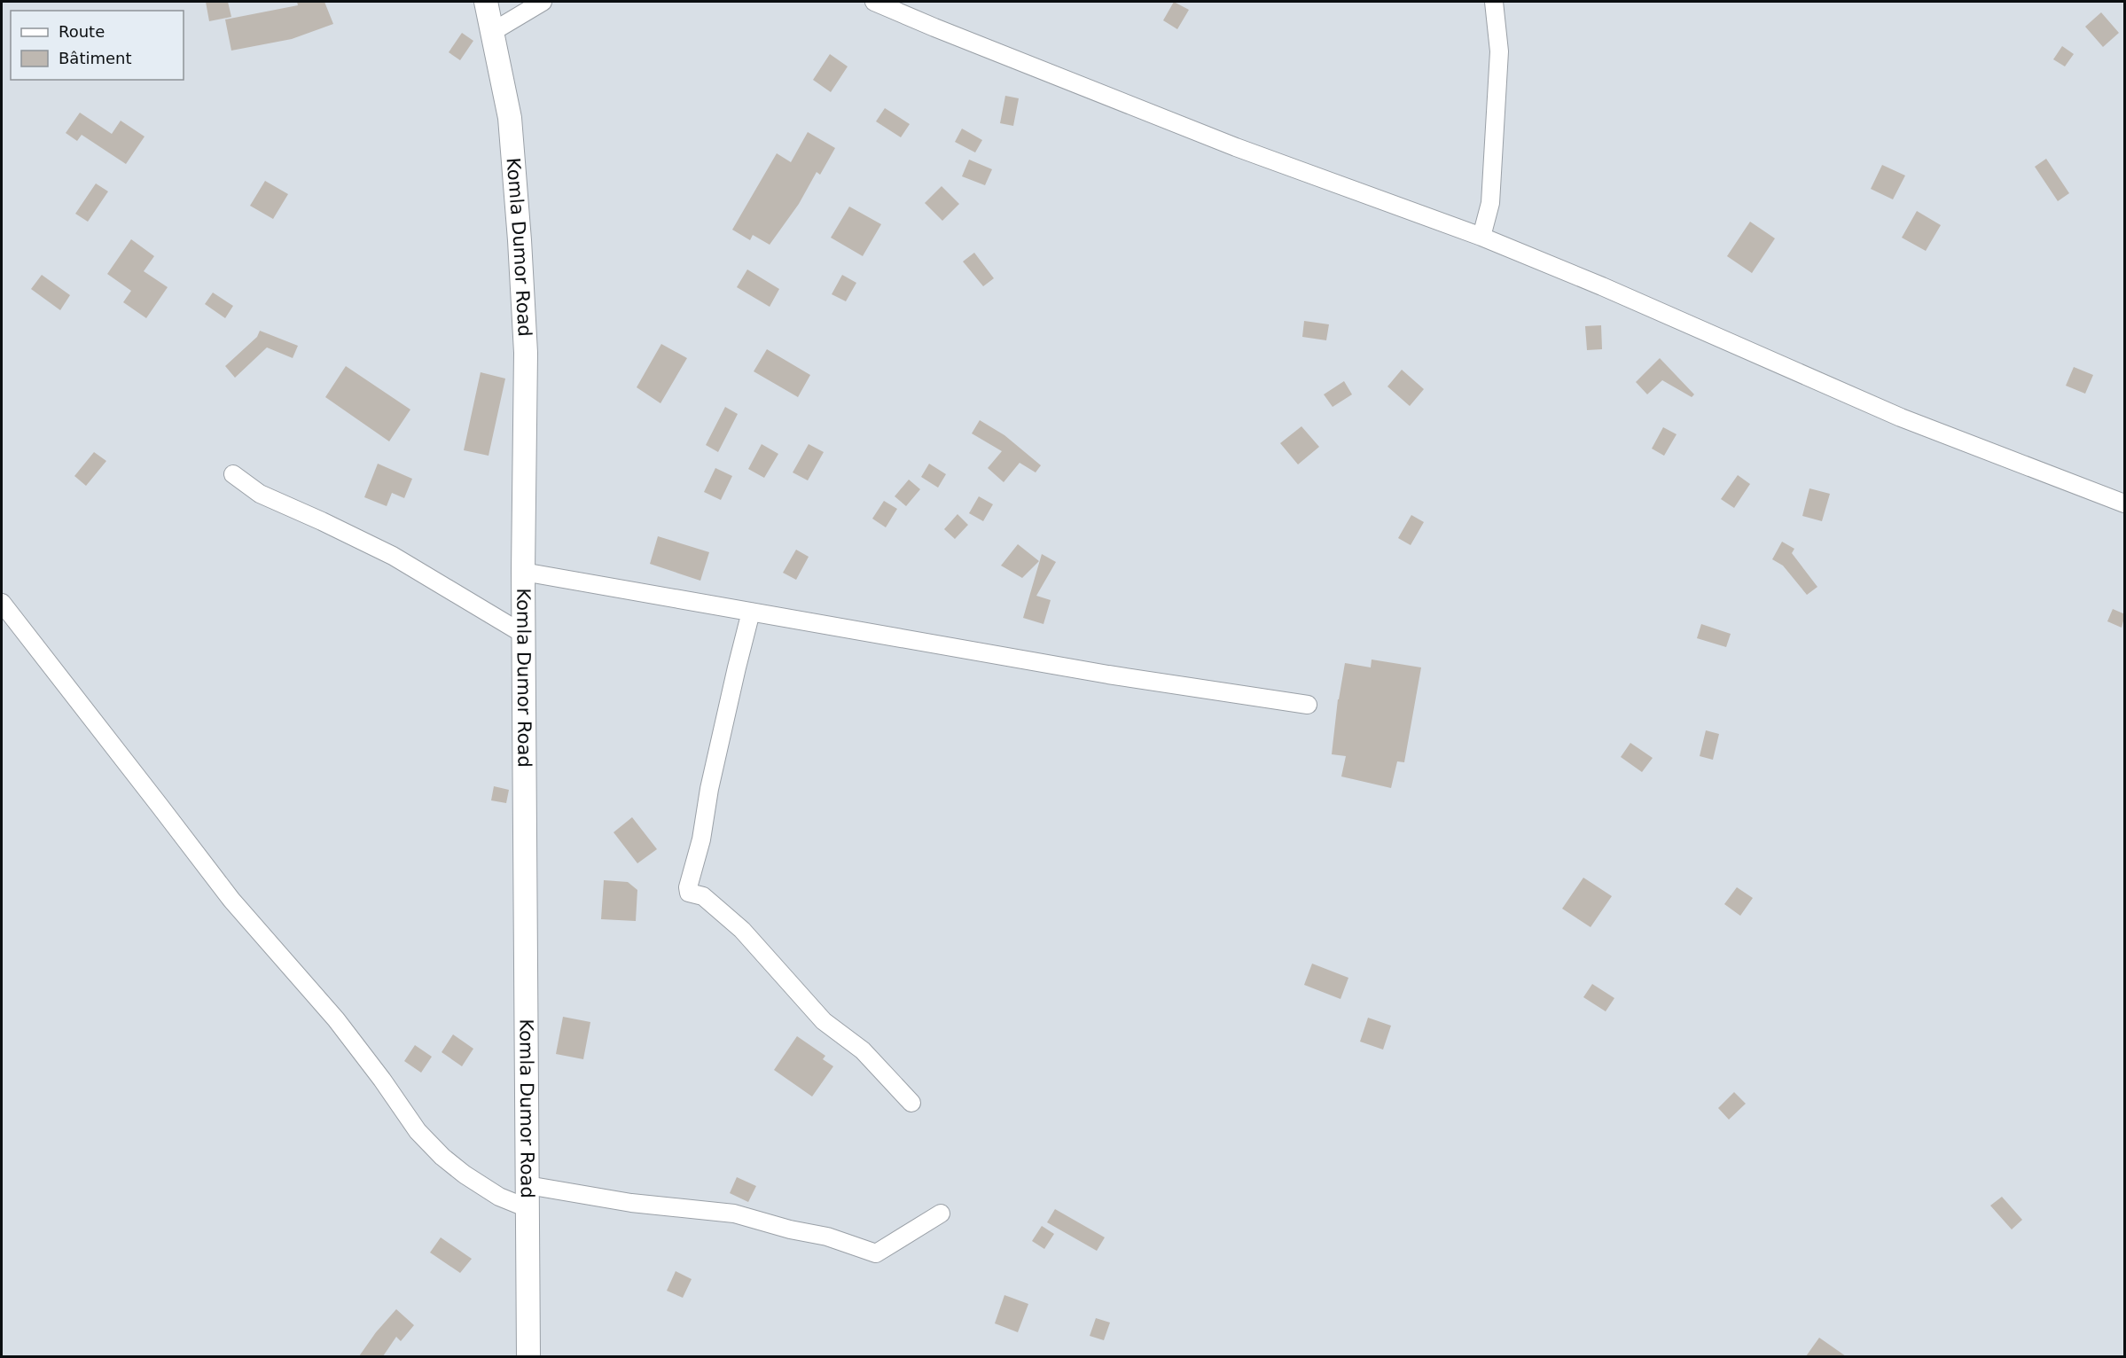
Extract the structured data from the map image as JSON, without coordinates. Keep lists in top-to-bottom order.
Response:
{
  "streets": {
    "street": ["Komla Dumor Road"]
  },
  "legend": ["Route", "Bâtiment"]
}
